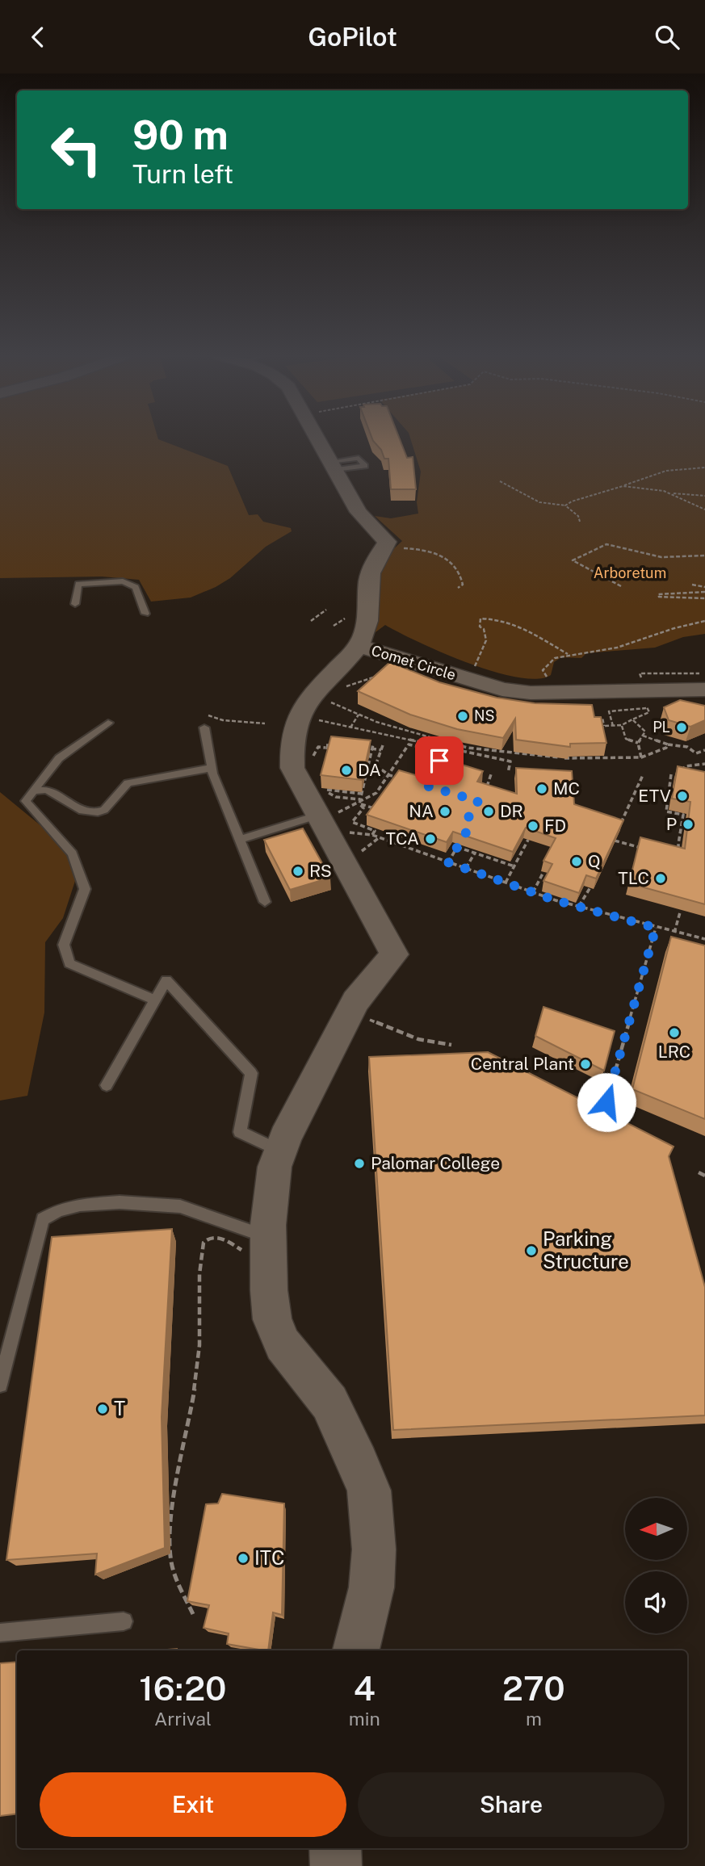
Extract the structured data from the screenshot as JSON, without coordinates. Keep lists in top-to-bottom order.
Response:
{
  "streets": {
    "street": ["Comet Circle"]
  },
  "parks": ["Arboretum"],
  "places": [
    "NS",
    "PL",
    "DA",
    "MC",
    "ETV",
    "NA",
    "DR",
    "P",
    "FD",
    "TCA",
    "Q",
    "RS",
    "TLC",
    "LRC",
    "Central Plant",
    "Palomar College",
    "Parking Structure",
    "T",
    "ITC"
  ],
  "north": "left",
  "page": {
    "header": "GoPilot",
    "turn": ["90 m", "Turn left"],
    "eta": [
      "16:20",
      "Arrival",
      "4",
      "min",
      "270",
      "m"
    ],
    "buttons": ["Exit", "Share"]
  }
}
